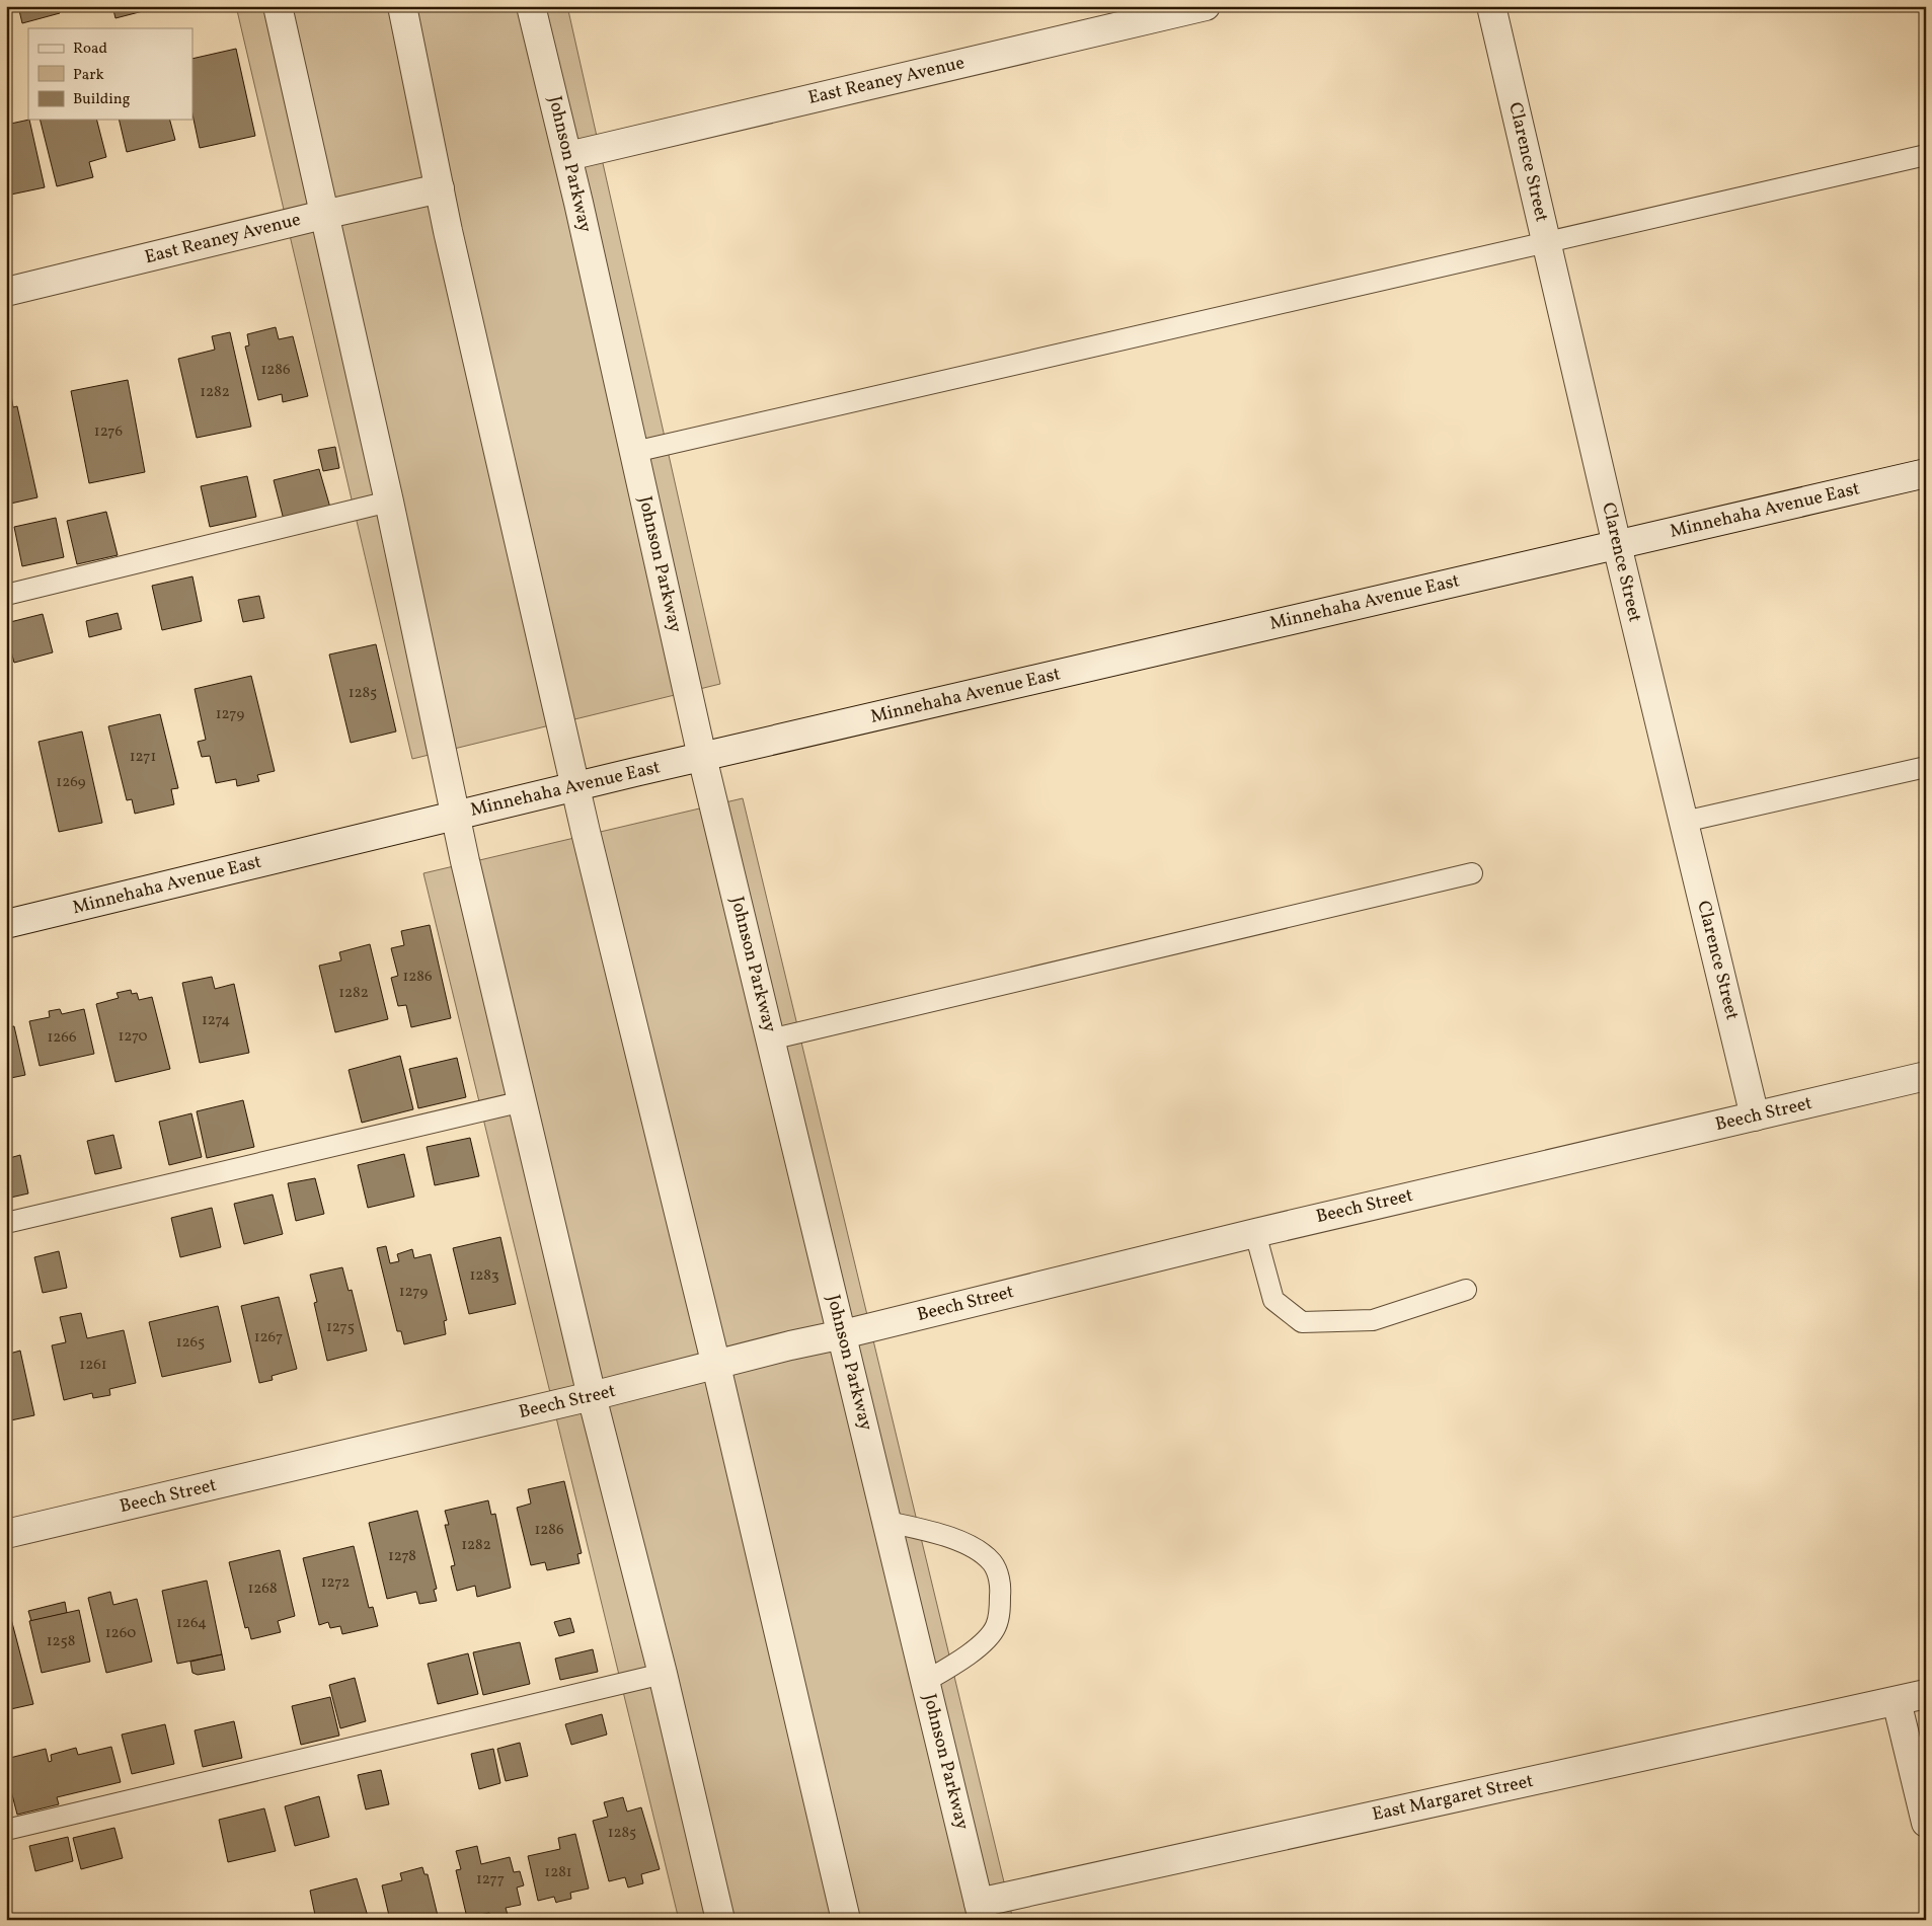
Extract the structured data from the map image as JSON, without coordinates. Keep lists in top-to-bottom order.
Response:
{
  "streets": {
    "street": [
      "East Reaney Avenue",
      "Clarence Street",
      "Johnson Parkway",
      "Minnehaha Avenue East",
      "Beech Street",
      "East Margaret Street"
    ]
  },
  "crossings": [
    ["East Reaney Avenue", "Johnson Parkway"],
    ["Clarence Street", "Minnehaha Avenue East"],
    ["Clarence Street", "Beech Street"],
    ["Johnson Parkway", "Minnehaha Avenue East"],
    ["Johnson Parkway", "Beech Street"],
    ["Johnson Parkway", "East Margaret Street"]
  ],
  "house_numbers": [
    "1286",
    "1282",
    "1276",
    "1285",
    "1279",
    "1271",
    "1269",
    "1286",
    "1282",
    "1274",
    "1270",
    "1266",
    "1283",
    "1279",
    "1275",
    "1267",
    "1265",
    "1261",
    "1286",
    "1282",
    "1278",
    "1272",
    "1268",
    "1264",
    "1260",
    "1258",
    "1285",
    "1281",
    "1277"
  ],
  "legend": ["Road", "Park", "Building"]
}
